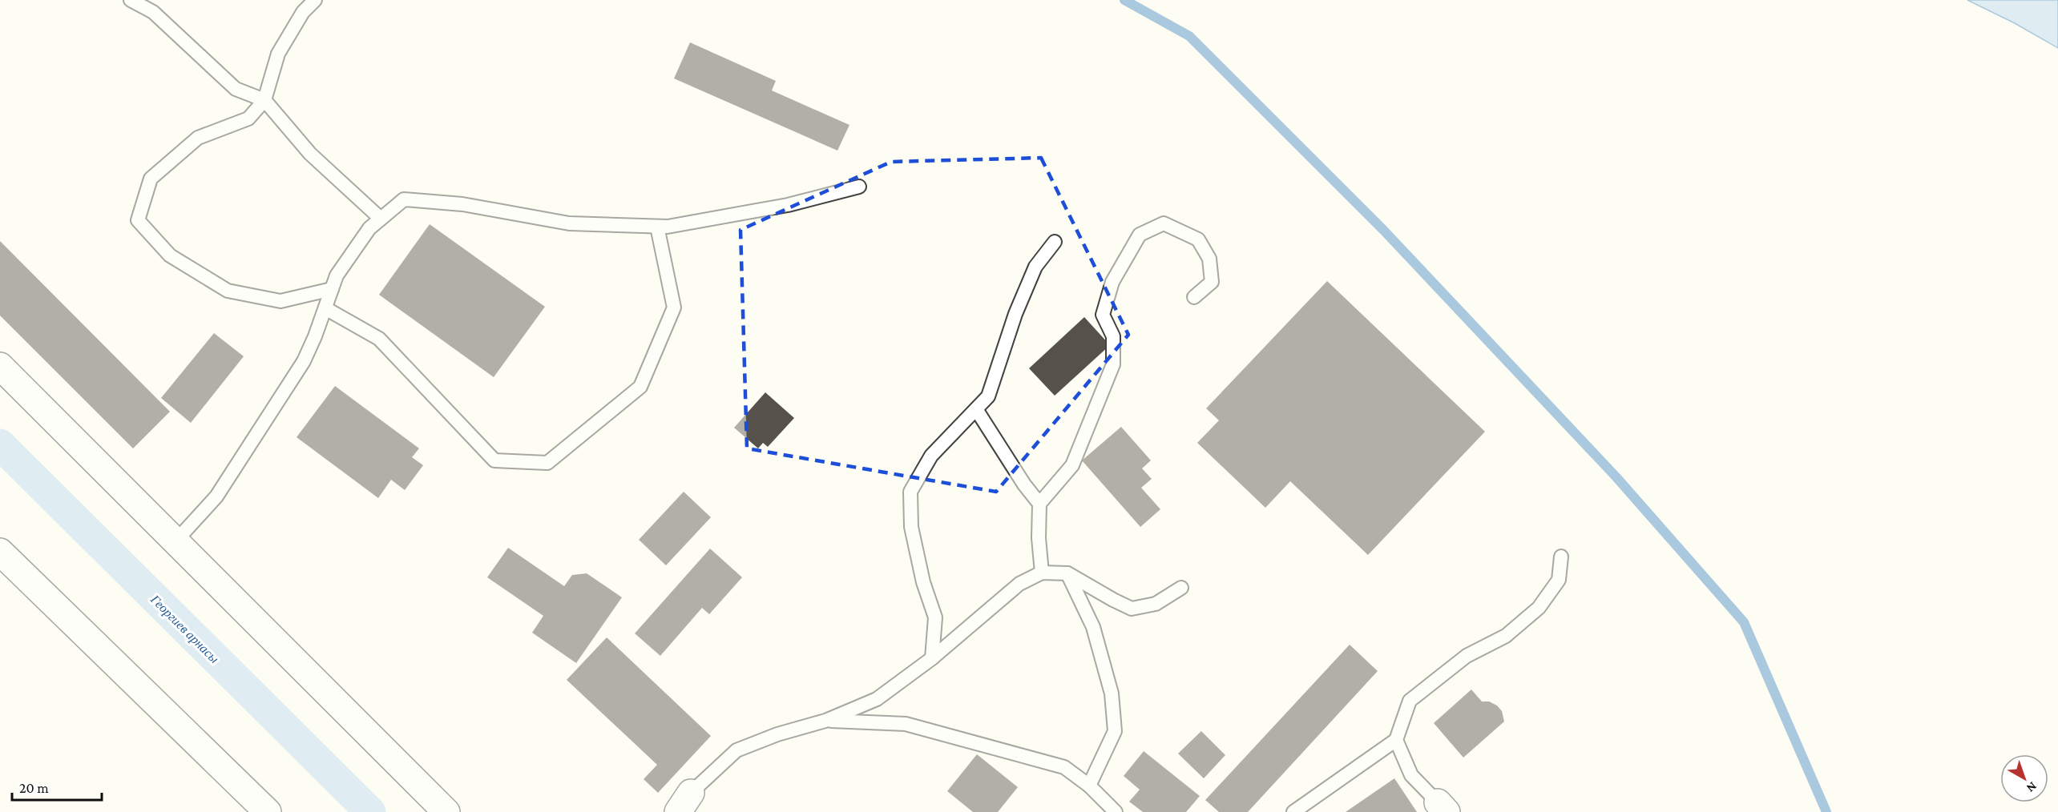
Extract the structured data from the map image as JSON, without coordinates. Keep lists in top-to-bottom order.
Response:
{
  "water": ["Георгиев арнасы"],
  "scale_bar": "20 m",
  "north": "bottom right"
}
